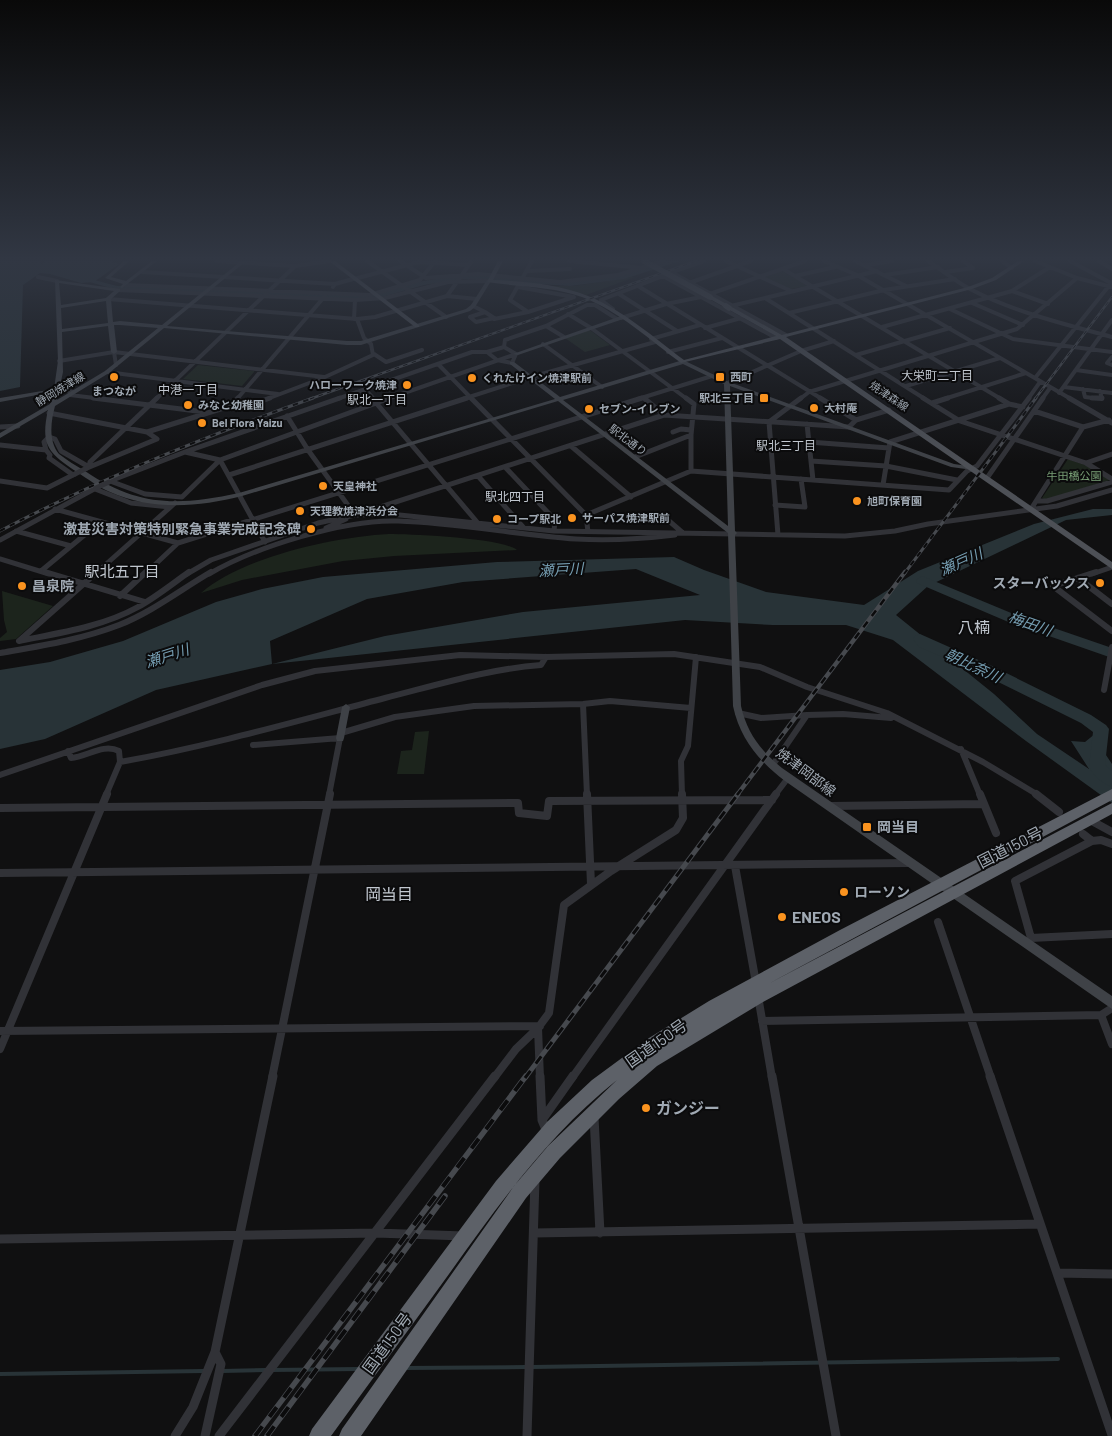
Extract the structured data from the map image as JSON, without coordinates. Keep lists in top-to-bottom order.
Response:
{
  "streets": {
    "highway": ["国道150号"],
    "main road": ["焼津森線"],
    "street": ["静岡焼津線", "駅北通り", "焼津岡部線"]
  },
  "crossings": [
    ["駅北通り", "焼津岡部線"],
    ["焼津岡部線", "国道150号"]
  ],
  "districts": [
    "大栄町二丁目",
    "中港一丁目",
    "駅北一丁目",
    "駅北三丁目",
    "駅北四丁目",
    "駅北五丁目",
    "八楠",
    "岡当目"
  ],
  "water": ["瀬戸川", "梅田川", "朝比奈川"],
  "parks": ["牛田橋公園"],
  "places": {
    "other": [
      "まつなが",
      "くれたけイン焼津駅前",
      "ハローワーク焼津",
      "みなと幼稚園",
      "大村庵",
      "セブン-イレブン",
      "Bel Flora Yaizu",
      "天皇神社",
      "旭町保育園",
      "天理教焼津浜分会",
      "サーパス焼津駅前",
      "コープ駅北",
      "激甚災害対策特別緊急事業完成記念碑",
      "スターバックス",
      "昌泉院",
      "ローソン",
      "ENEOS",
      "ガンジー"
    ],
    "transit": ["西町", "駅北三丁目", "岡当目"]
  }
}
